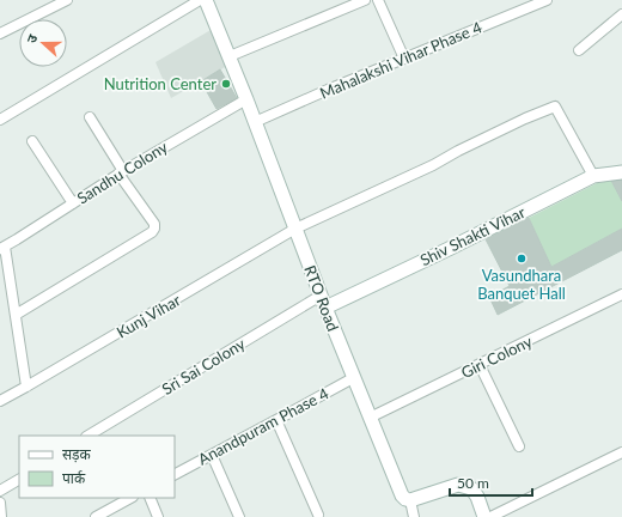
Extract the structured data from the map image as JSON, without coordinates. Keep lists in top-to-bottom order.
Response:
{
  "streets": {
    "street": [
      "Mahalakshi Vihar Phase 4",
      "Sandhu Colony",
      "Shiv Shakti Vihar",
      "RTO Road",
      "Kunj Vihar",
      "Giri Colony",
      "Sri Sai Colony",
      "Anandpuram Phase 4"
    ]
  },
  "crossings": [
    ["Mahalakshi Vihar Phase 4", "RTO Road"],
    ["Sandhu Colony", "RTO Road"],
    ["Shiv Shakti Vihar", "RTO Road"],
    ["Shiv Shakti Vihar", "Kunj Vihar"],
    ["Shiv Shakti Vihar", "Sri Sai Colony"],
    ["RTO Road", "Kunj Vihar"],
    ["RTO Road", "Giri Colony"],
    ["RTO Road", "Sri Sai Colony"],
    ["RTO Road", "Anandpuram Phase 4"]
  ],
  "places": ["Nutrition Center", "Vasundhara Banquet Hall"],
  "legend": ["सड़क", "पार्क"],
  "scale_bar": "50 m",
  "north": "left"
}
